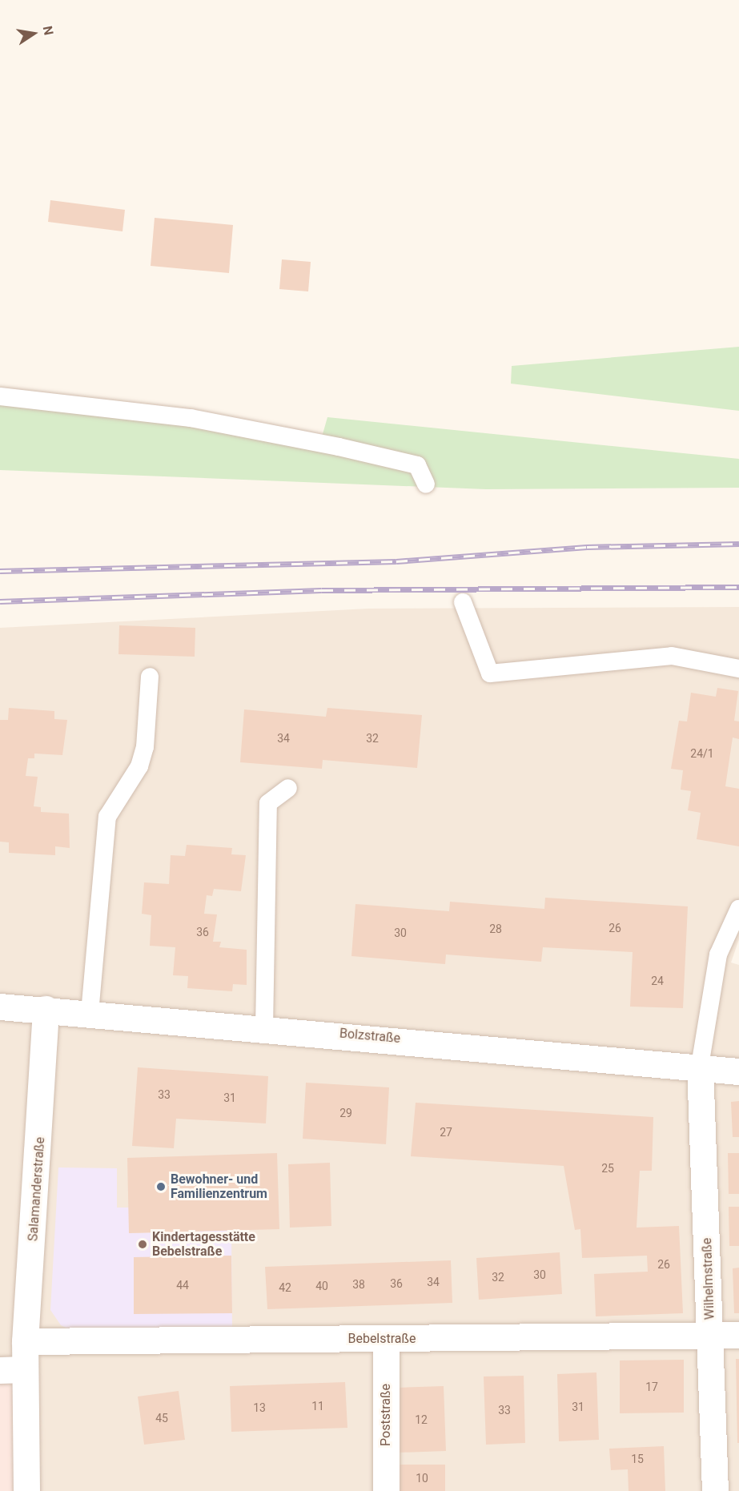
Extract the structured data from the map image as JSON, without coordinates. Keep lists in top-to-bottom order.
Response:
{
  "streets": {
    "street": [
      "Bolzstraße",
      "Salamanderstraße",
      "Wilhelmstraße",
      "Bebelstraße",
      "Poststraße"
    ]
  },
  "crossings": [
    ["Bolzstraße", "Salamanderstraße"],
    ["Bolzstraße", "Wilhelmstraße"],
    ["Salamanderstraße", "Bebelstraße"],
    ["Wilhelmstraße", "Bebelstraße"],
    ["Bebelstraße", "Poststraße"]
  ],
  "places": ["Bewohner- und Familienzentrum", "Kindertagesstätte Bebelstraße"],
  "house_numbers": [
    "34",
    "32",
    "24/1",
    "26",
    "28",
    "36",
    "30",
    "24",
    "33",
    "31",
    "29",
    "27",
    "25",
    "26",
    "30",
    "32",
    "34",
    "36",
    "38",
    "44",
    "40",
    "42",
    "17",
    "11",
    "31",
    "13",
    "33",
    "45",
    "12",
    "15",
    "10"
  ],
  "north": "right"
}
